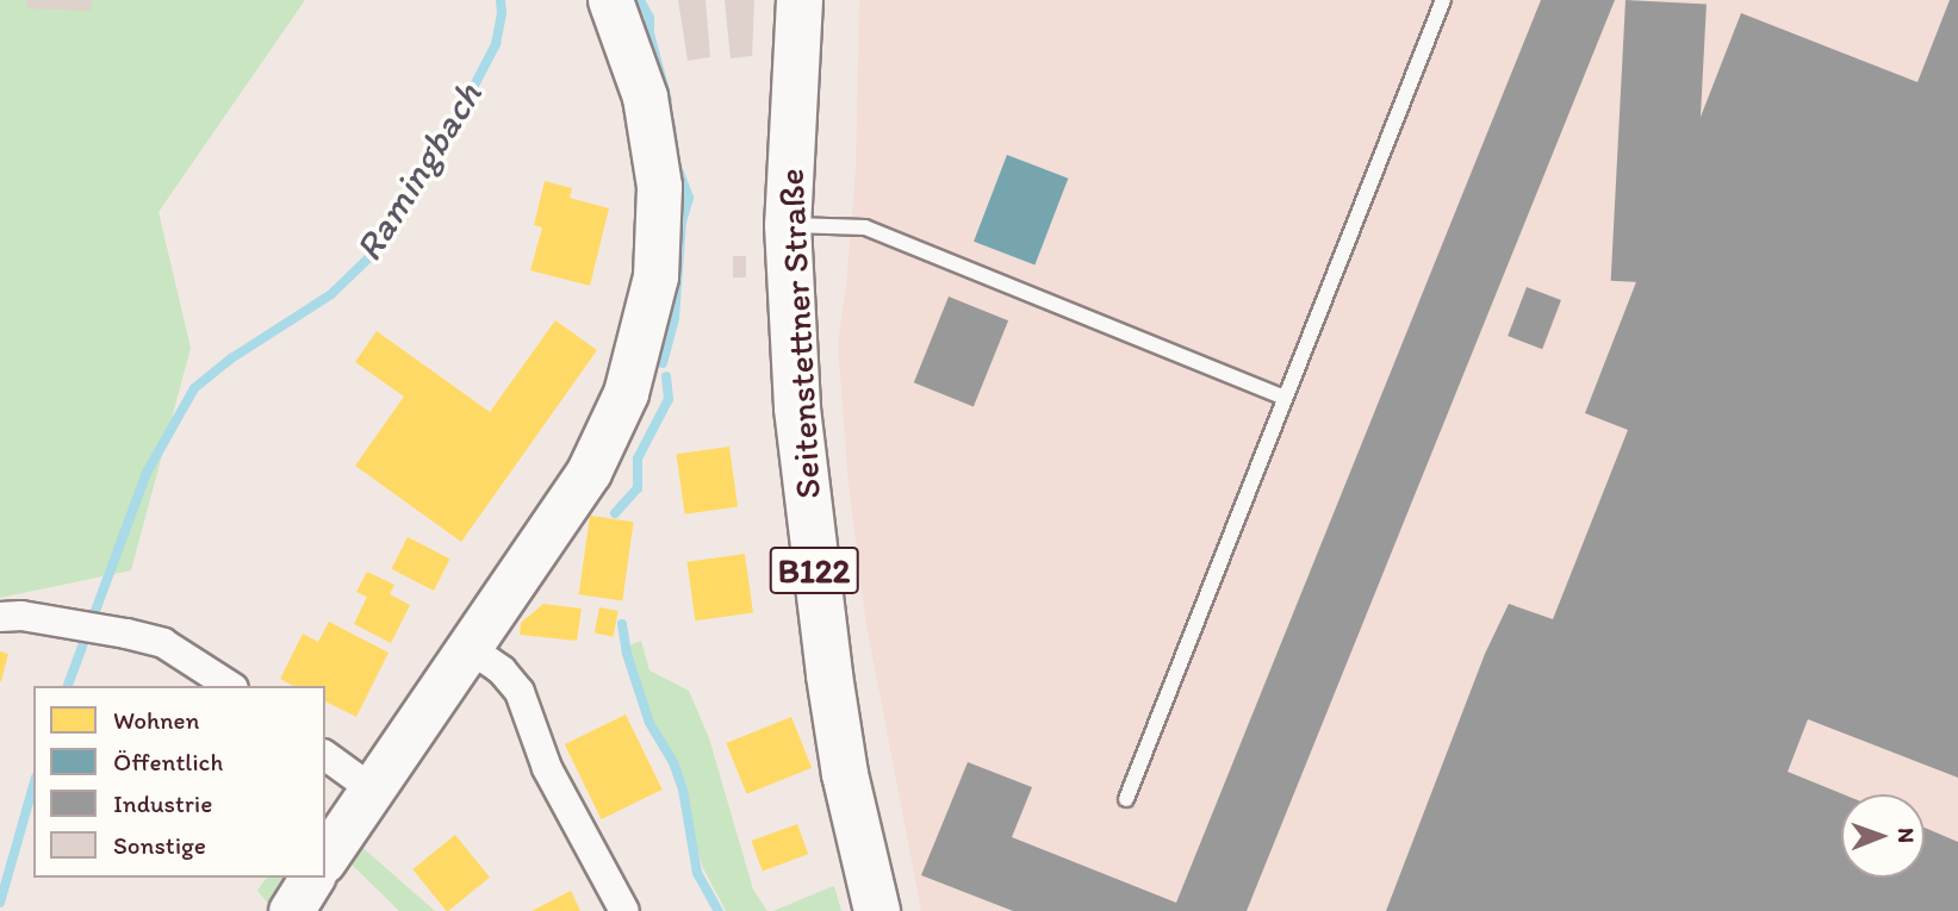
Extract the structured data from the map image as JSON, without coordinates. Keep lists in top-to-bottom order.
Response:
{
  "streets": {
    "main road": ["Seitenstettner Straße", "B122"]
  },
  "water": ["Ramingbach"],
  "legend": [
    "Wohnen",
    "Öffentlich",
    "Industrie",
    "Sonstige"
  ],
  "north": "right"
}
